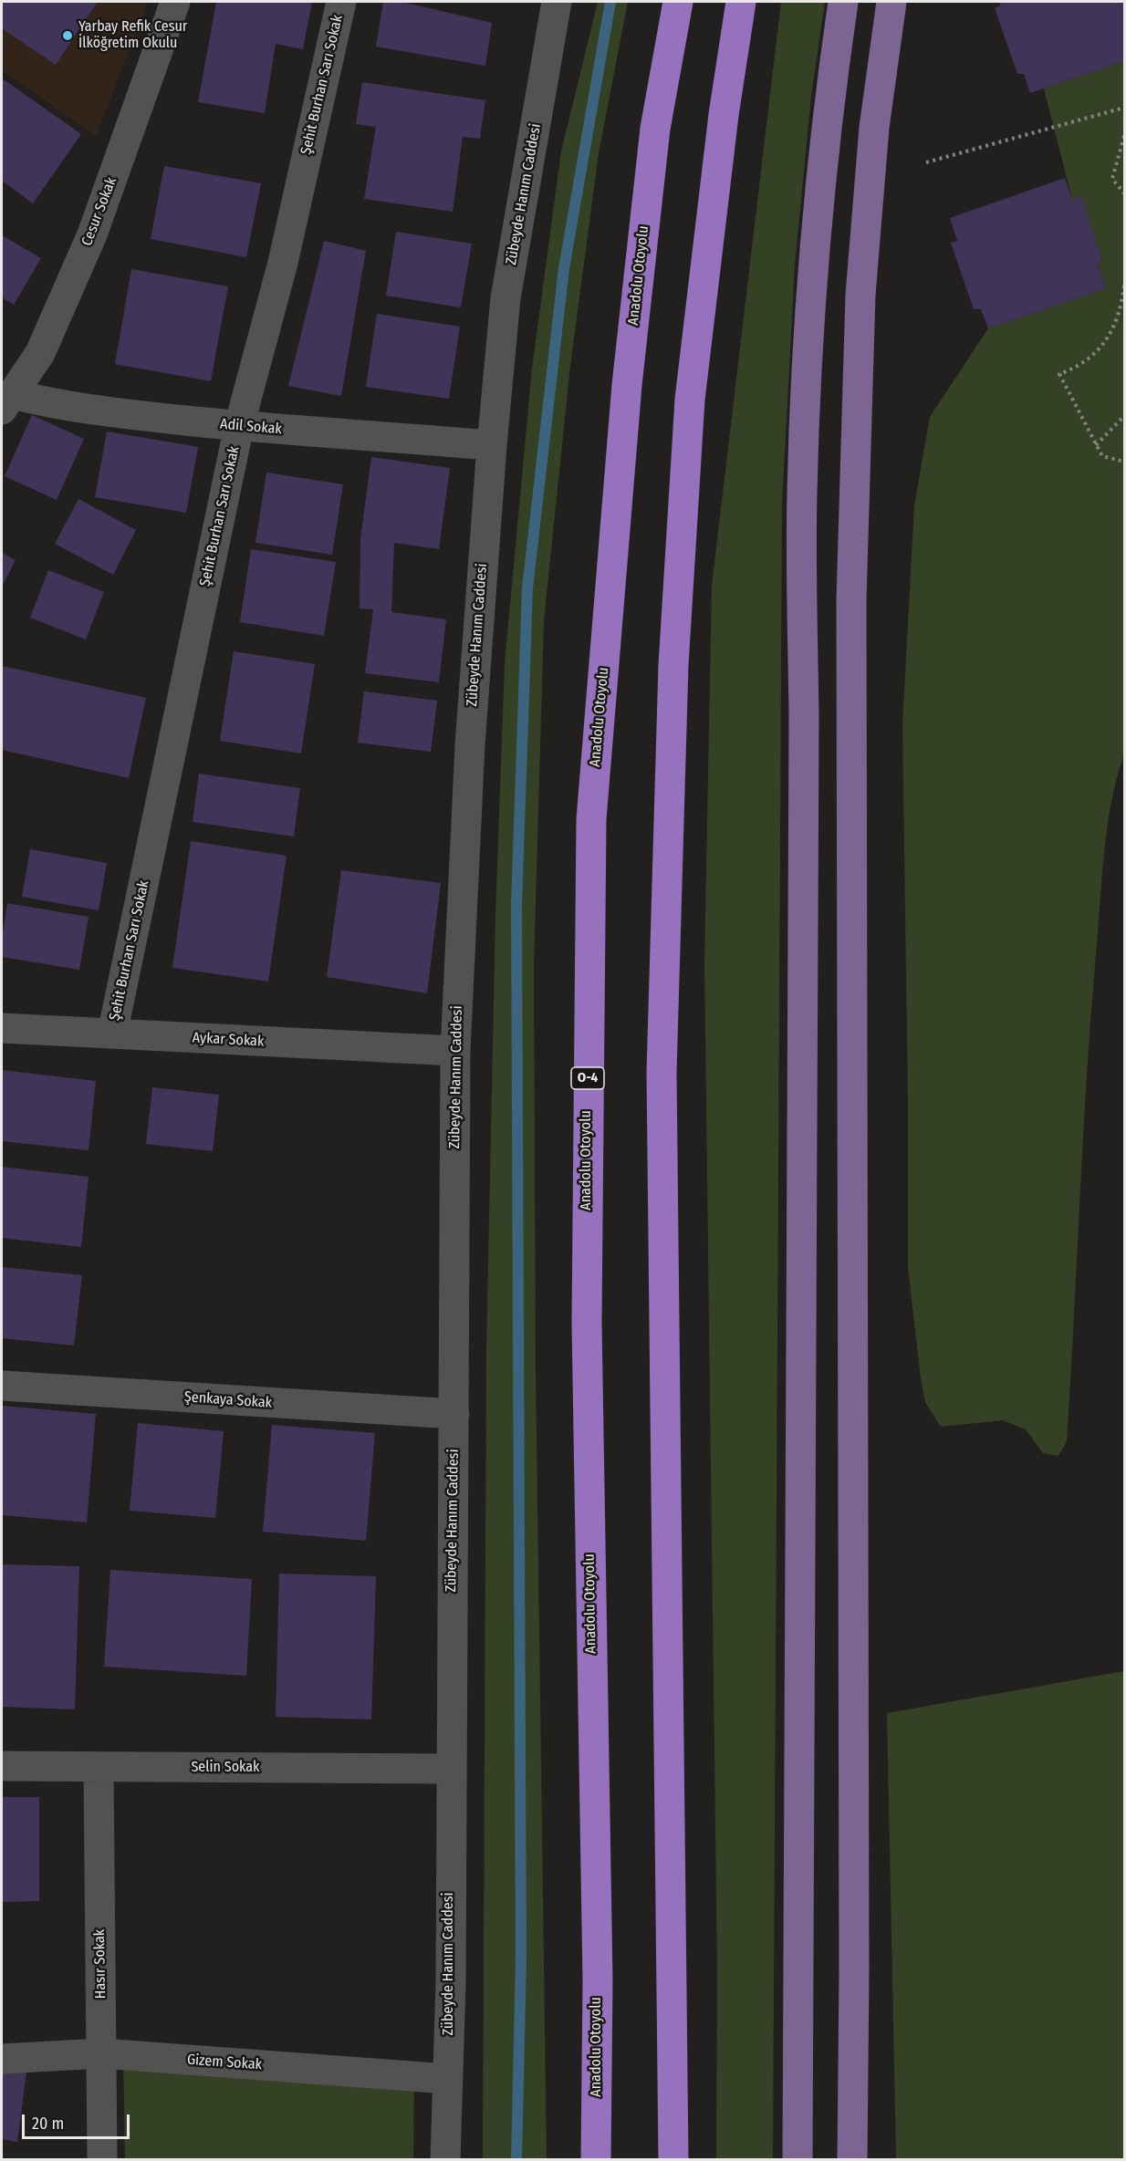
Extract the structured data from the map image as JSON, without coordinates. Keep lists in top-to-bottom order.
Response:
{
  "streets": {
    "highway": ["Anadolu Otoyolu", "O-4"],
    "street": [
      "Şehit Burhan Sarı Sokak",
      "Zübeyde Hanım Caddesi",
      "Cesur Sokak",
      "Adil Sokak",
      "Aykar Sokak",
      "Şenkaya Sokak",
      "Selin Sokak",
      "Hasır Sokak",
      "Gizem Sokak"
    ]
  },
  "crossings": [
    ["Şehit Burhan Sarı Sokak", "Adil Sokak"],
    ["Şehit Burhan Sarı Sokak", "Aykar Sokak"],
    ["Zübeyde Hanım Caddesi", "Adil Sokak"],
    ["Zübeyde Hanım Caddesi", "Aykar Sokak"],
    ["Zübeyde Hanım Caddesi", "Şenkaya Sokak"],
    ["Zübeyde Hanım Caddesi", "Selin Sokak"],
    ["Zübeyde Hanım Caddesi", "Gizem Sokak"],
    ["Cesur Sokak", "Adil Sokak"],
    ["Selin Sokak", "Hasır Sokak"],
    ["Hasır Sokak", "Gizem Sokak"]
  ],
  "places": ["Yarbay Refik Cesur İlköğretim Okulu"],
  "scale_bar": "20 m"
}
